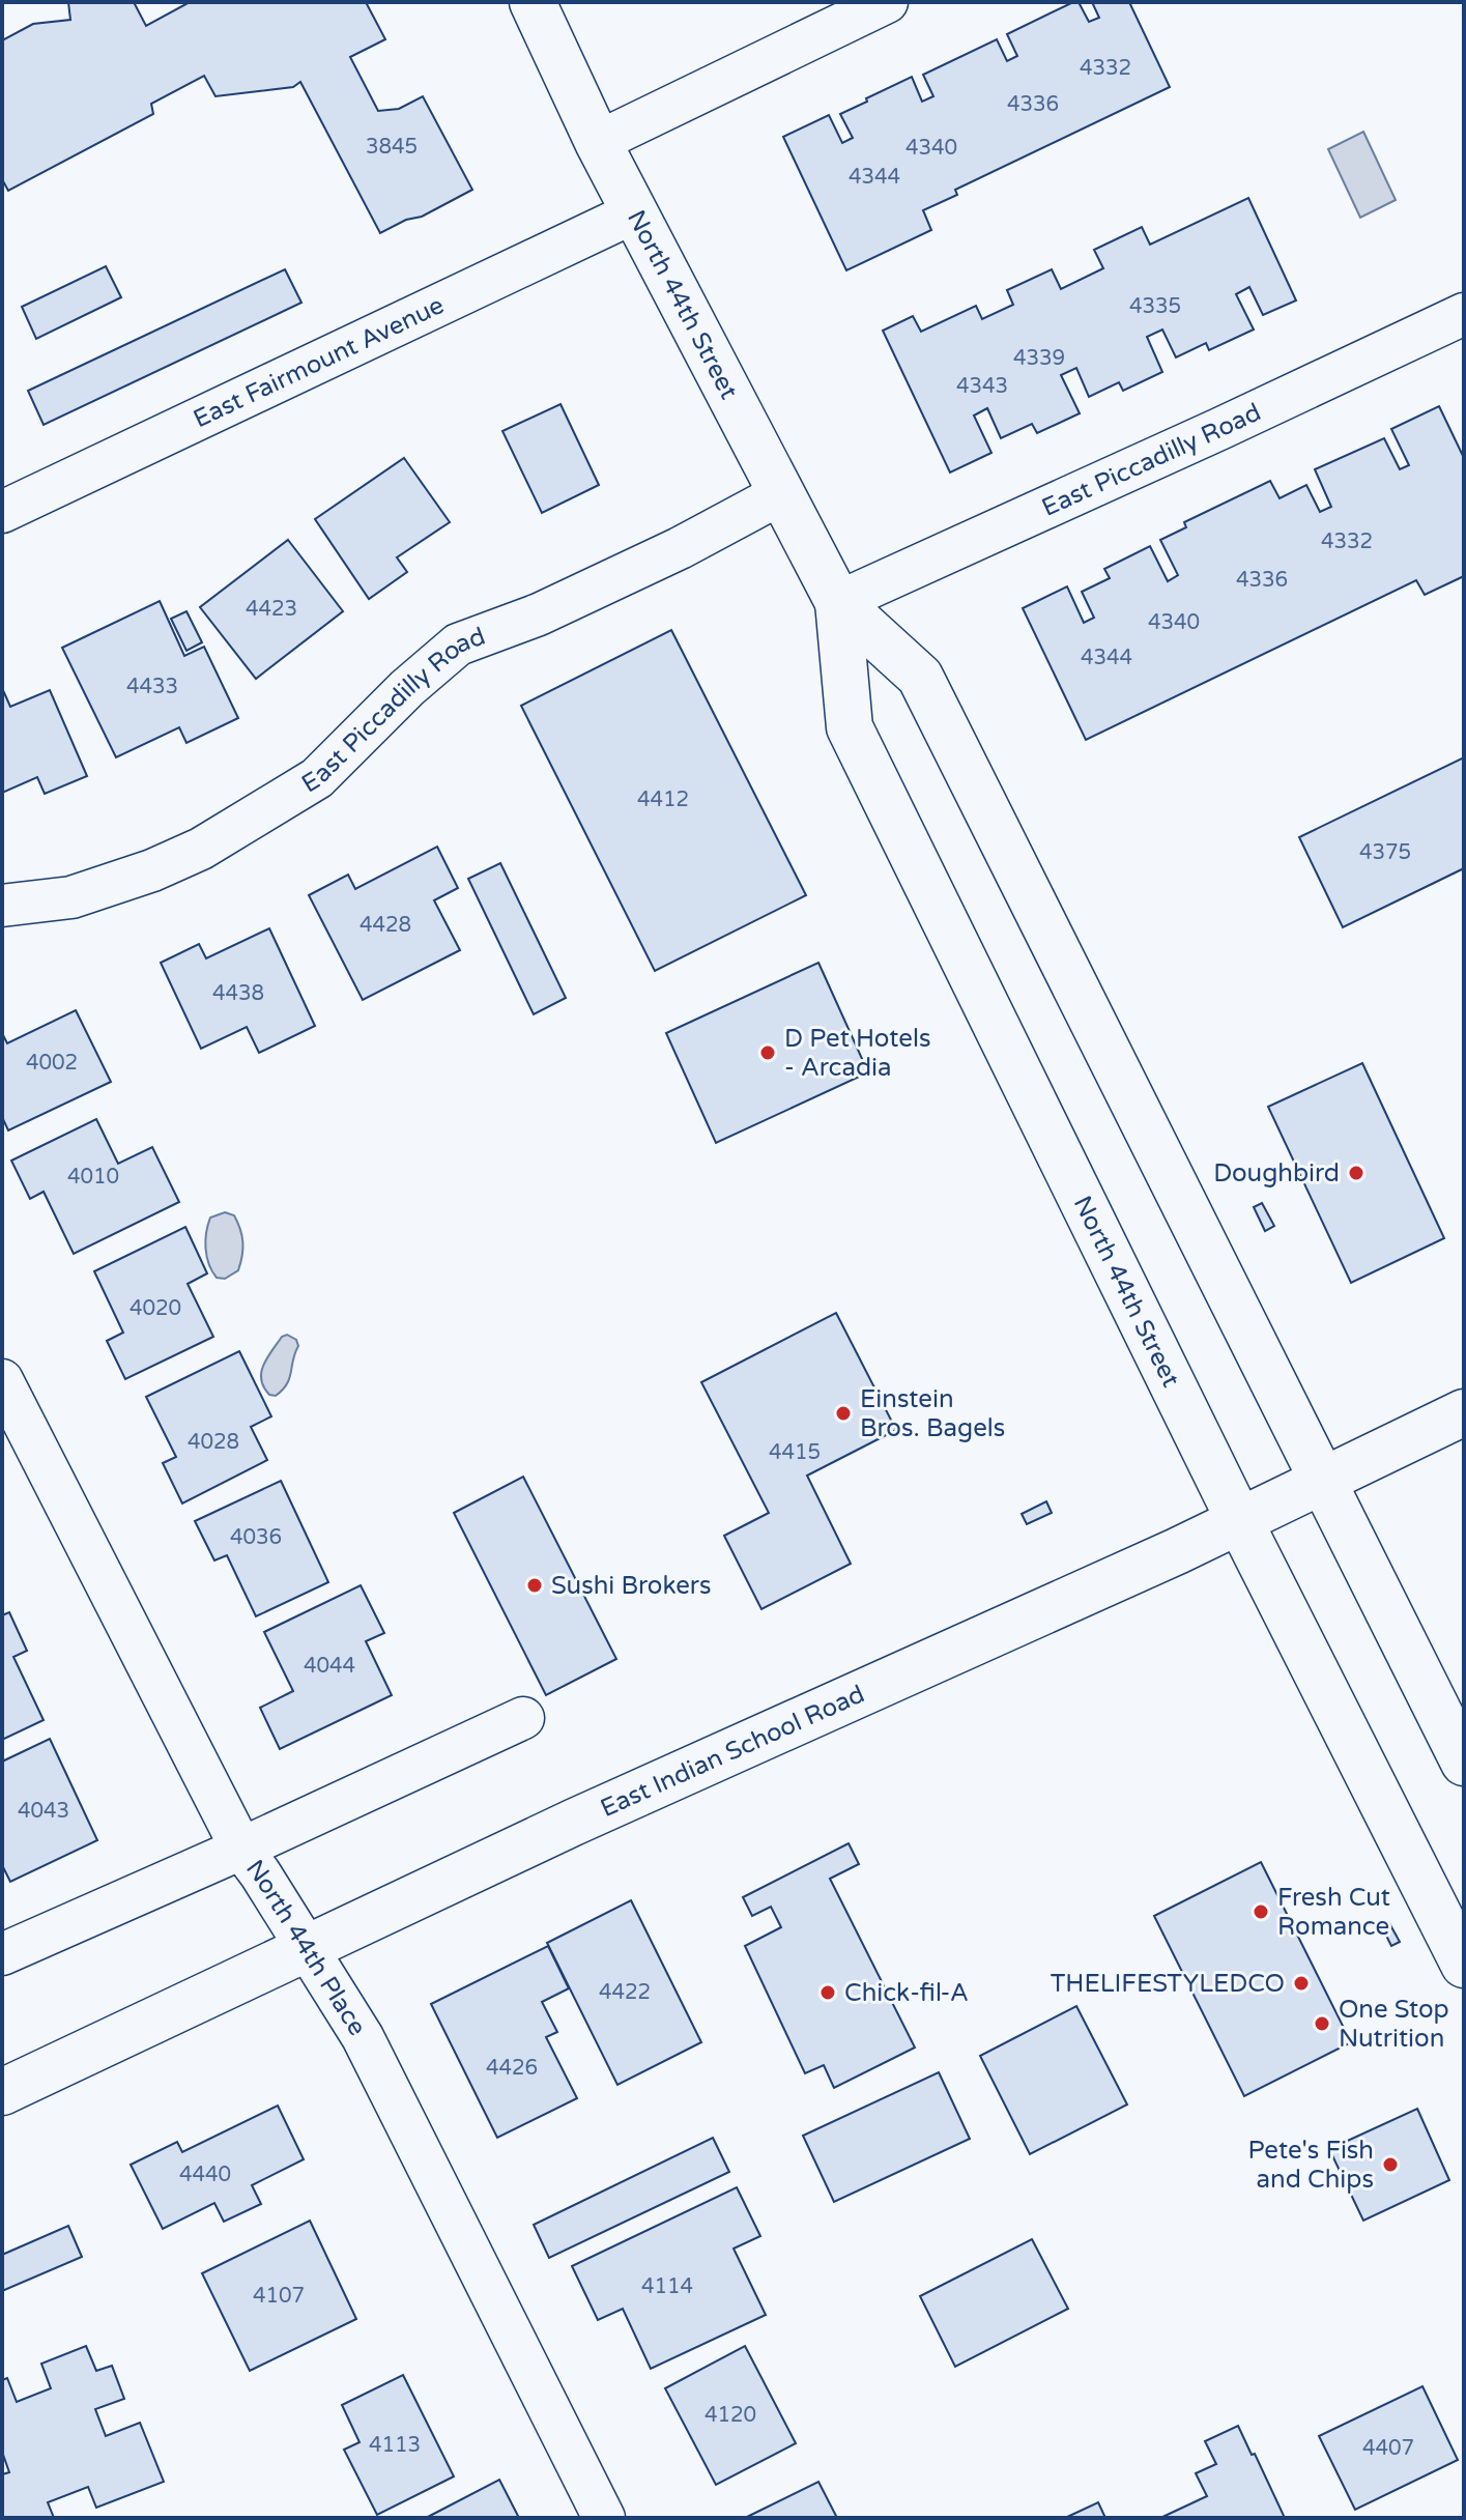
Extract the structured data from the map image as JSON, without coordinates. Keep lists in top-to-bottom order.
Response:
{
  "streets": {
    "main road": ["North 44th Street", "East Indian School Road"],
    "street": ["East Fairmount Avenue", "East Piccadilly Road", "North 44th Place"]
  },
  "crossings": [
    ["North 44th Street", "East Fairmount Avenue"],
    ["North 44th Street", "East Piccadilly Road"],
    ["North 44th Street", "East Indian School Road"],
    ["East Indian School Road", "North 44th Place"]
  ],
  "places": [
    "D Pet Hotels - Arcadia",
    "Doughbird",
    "Einstein Bros. Bagels",
    "Sushi Brokers",
    "Fresh Cut Romance",
    "THELIFESTYLEDCO",
    "Chick-fil-A",
    "One Stop Nutrition",
    "Pete's Fish and Chips"
  ],
  "house_numbers": [
    "4332",
    "4336",
    "3845",
    "4340",
    "4344",
    "4335",
    "4339",
    "4343",
    "4332",
    "4336",
    "4423",
    "4340",
    "4344",
    "4433",
    "4412",
    "4375",
    "4428",
    "4438",
    "4002",
    "4010",
    "4020",
    "4028",
    "4415",
    "4036",
    "4044",
    "4043",
    "4422",
    "4426",
    "4440",
    "4114",
    "4107",
    "4120",
    "4113",
    "4407"
  ]
}
